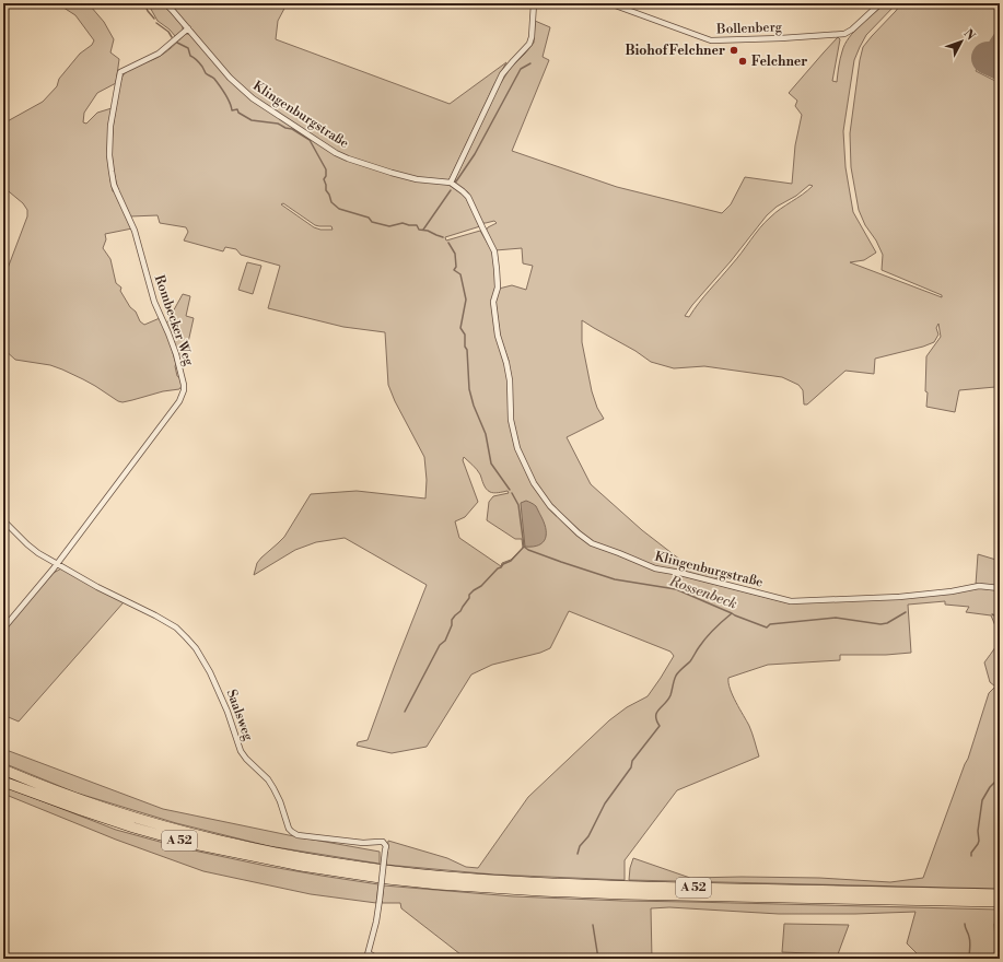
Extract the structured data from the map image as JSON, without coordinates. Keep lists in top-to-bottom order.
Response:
{
  "streets": {
    "highway": ["A 52"],
    "street": [
      "Bollenberg",
      "Klingenburgstraße",
      "Rombecker Weg",
      "Saalsweg"
    ]
  },
  "crossings": [
    ["Klingenburgstraße", "Rombecker Weg"],
    ["Rombecker Weg", "Saalsweg"]
  ],
  "water": ["Rossenbeck"],
  "places": ["Biohof Felchner", "Felchner"],
  "north": "top right"
}
